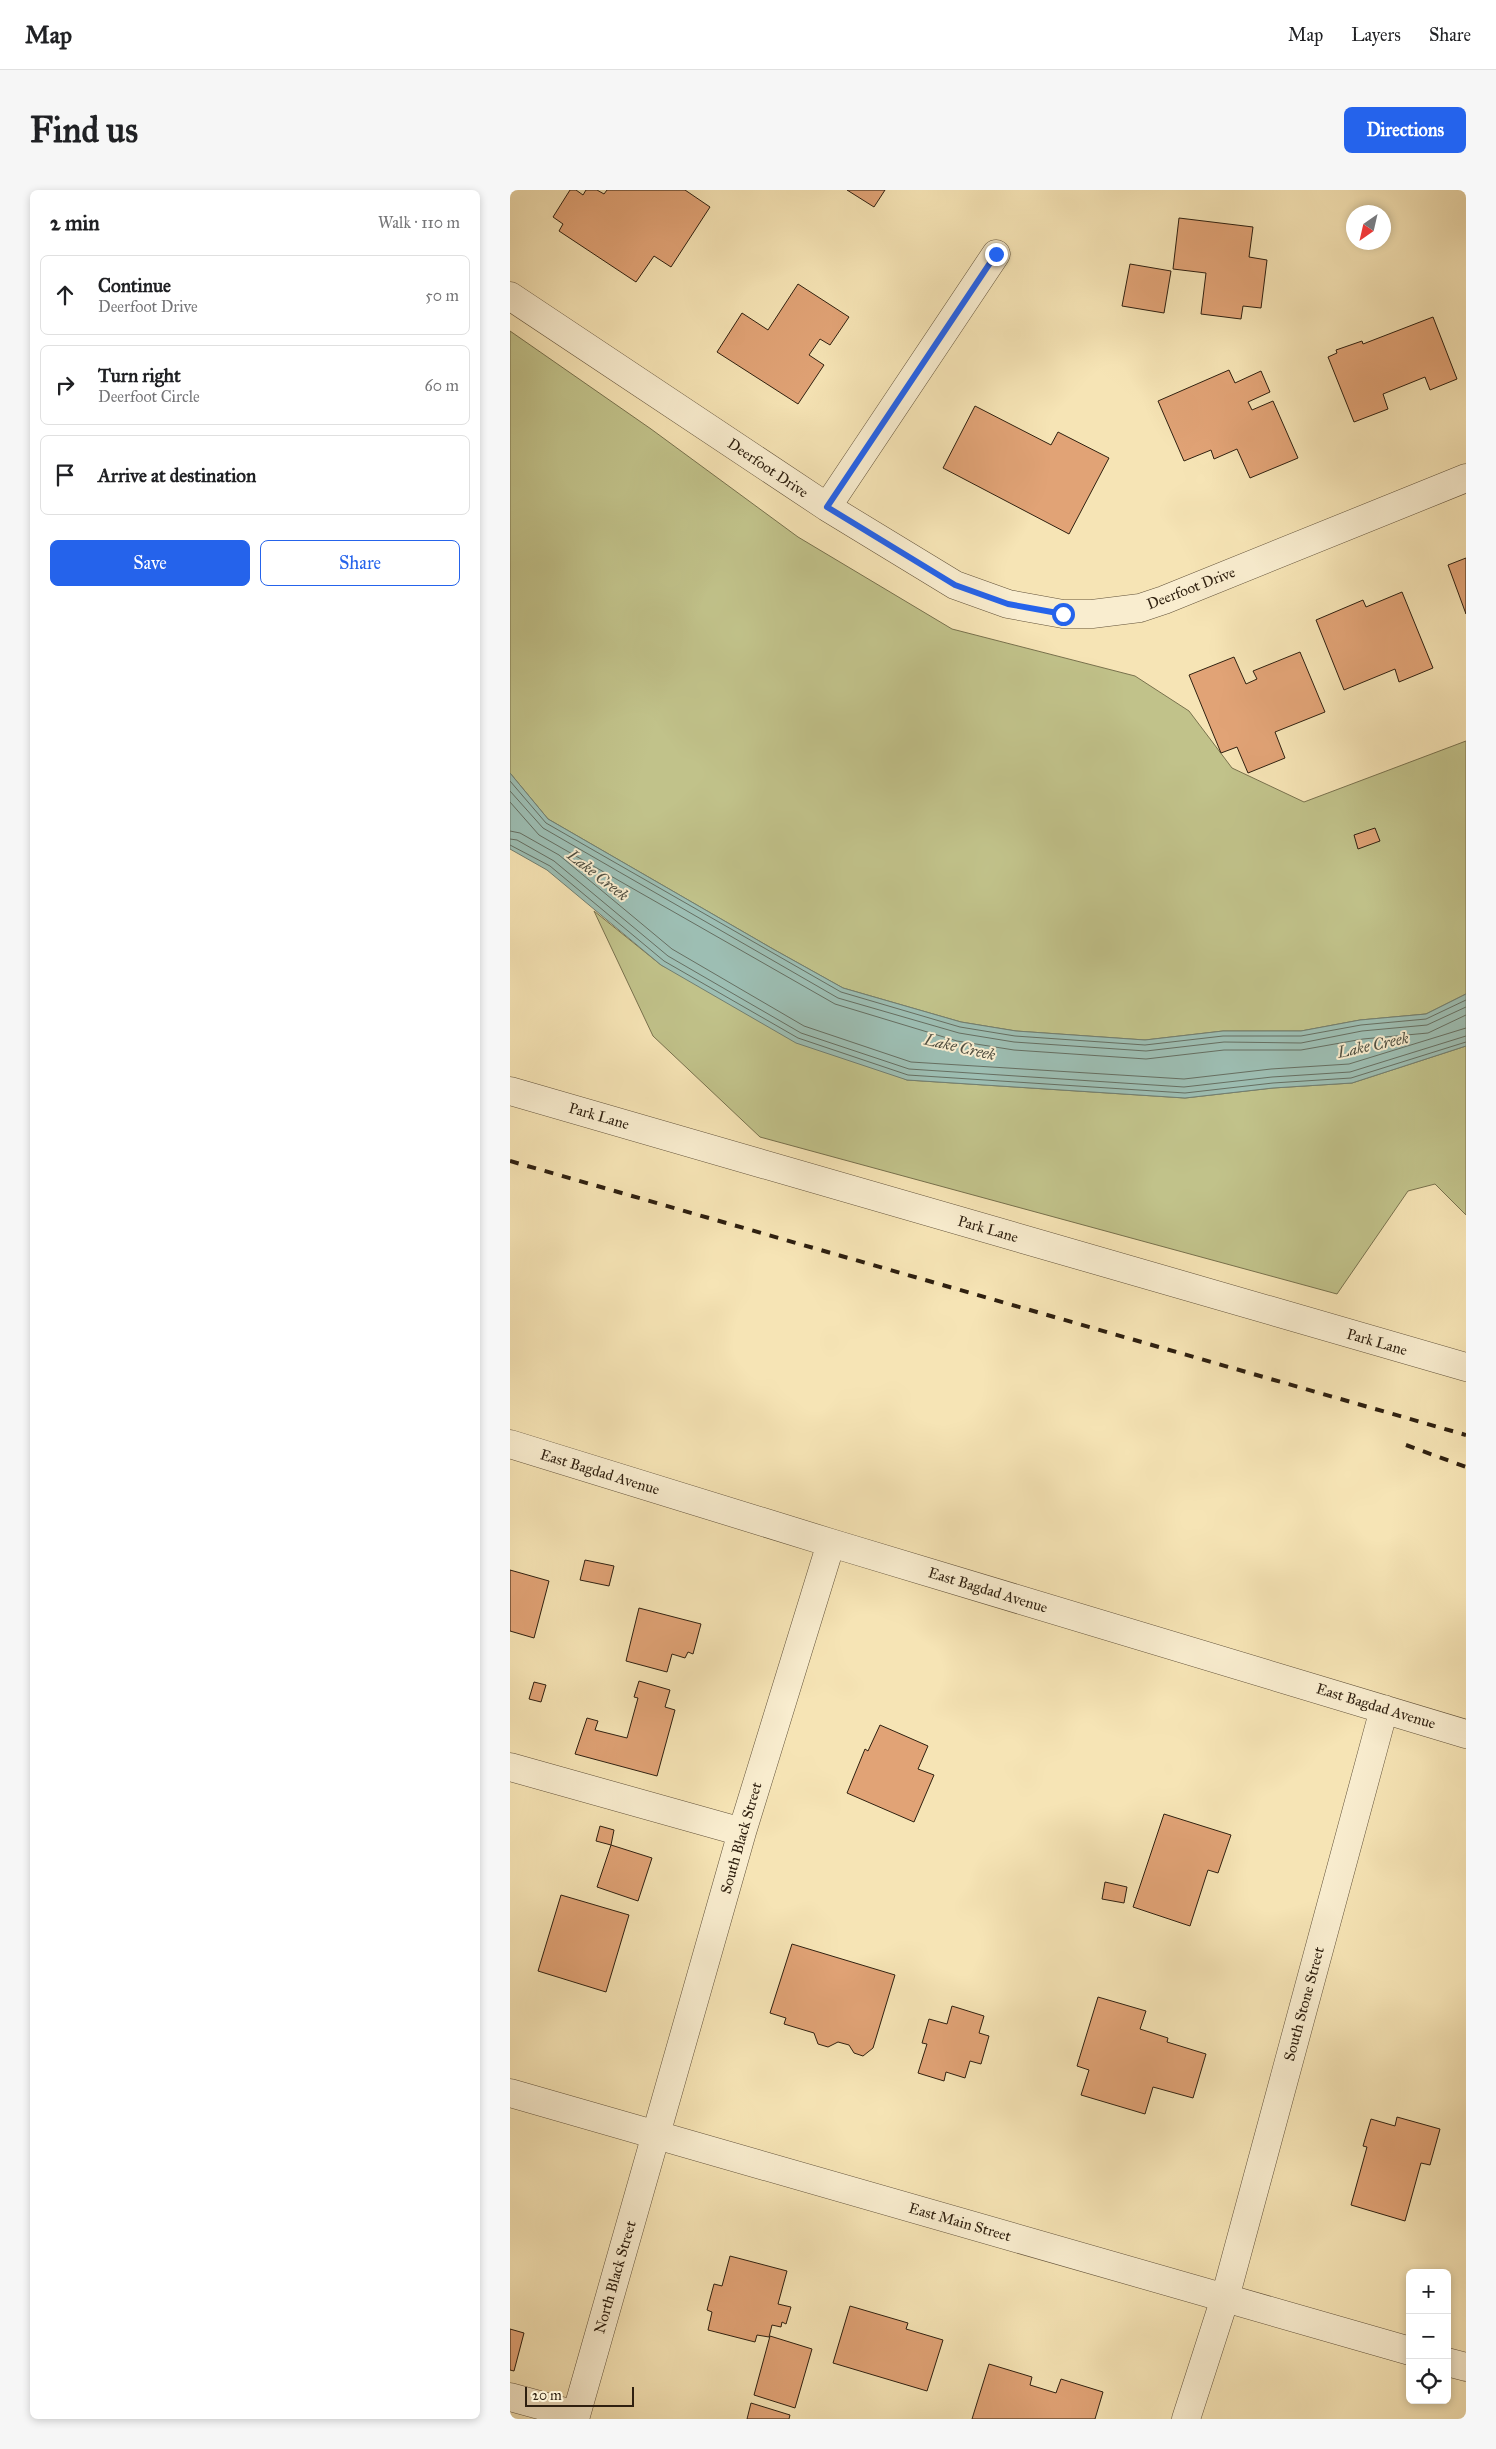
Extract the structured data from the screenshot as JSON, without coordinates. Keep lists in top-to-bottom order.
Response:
{
  "streets": {
    "street": [
      "Deerfoot Drive",
      "Park Lane",
      "East Bagdad Avenue",
      "South Black Street",
      "South Stone Street",
      "East Main Street",
      "North Black Street"
    ]
  },
  "crossings": [
    ["East Bagdad Avenue", "South Black Street"],
    ["East Bagdad Avenue", "South Stone Street"],
    ["South Black Street", "East Main Street"],
    ["South Black Street", "North Black Street"],
    ["South Stone Street", "East Main Street"],
    ["East Main Street", "North Black Street"]
  ],
  "water": ["Lake Creek"],
  "scale_bar": "20 m",
  "north": "bottom left",
  "page": {
    "header": "Map",
    "nav": ["Map", "Layers", "Share"],
    "buttons": [
      "Directions",
      ["Save", "Share"]
    ],
    "title": "Find us",
    "heading": ["2 min", "Walk · 110 m"],
    "list": [
      ["Continue", "Deerfoot Drive", "50 m"],
      ["Turn right", "Deerfoot Circle", "60 m"],
      "Arrive at destination"
    ],
    "map_buttons": ["+", "−"],
    "scale": "20 m"
  }
}
